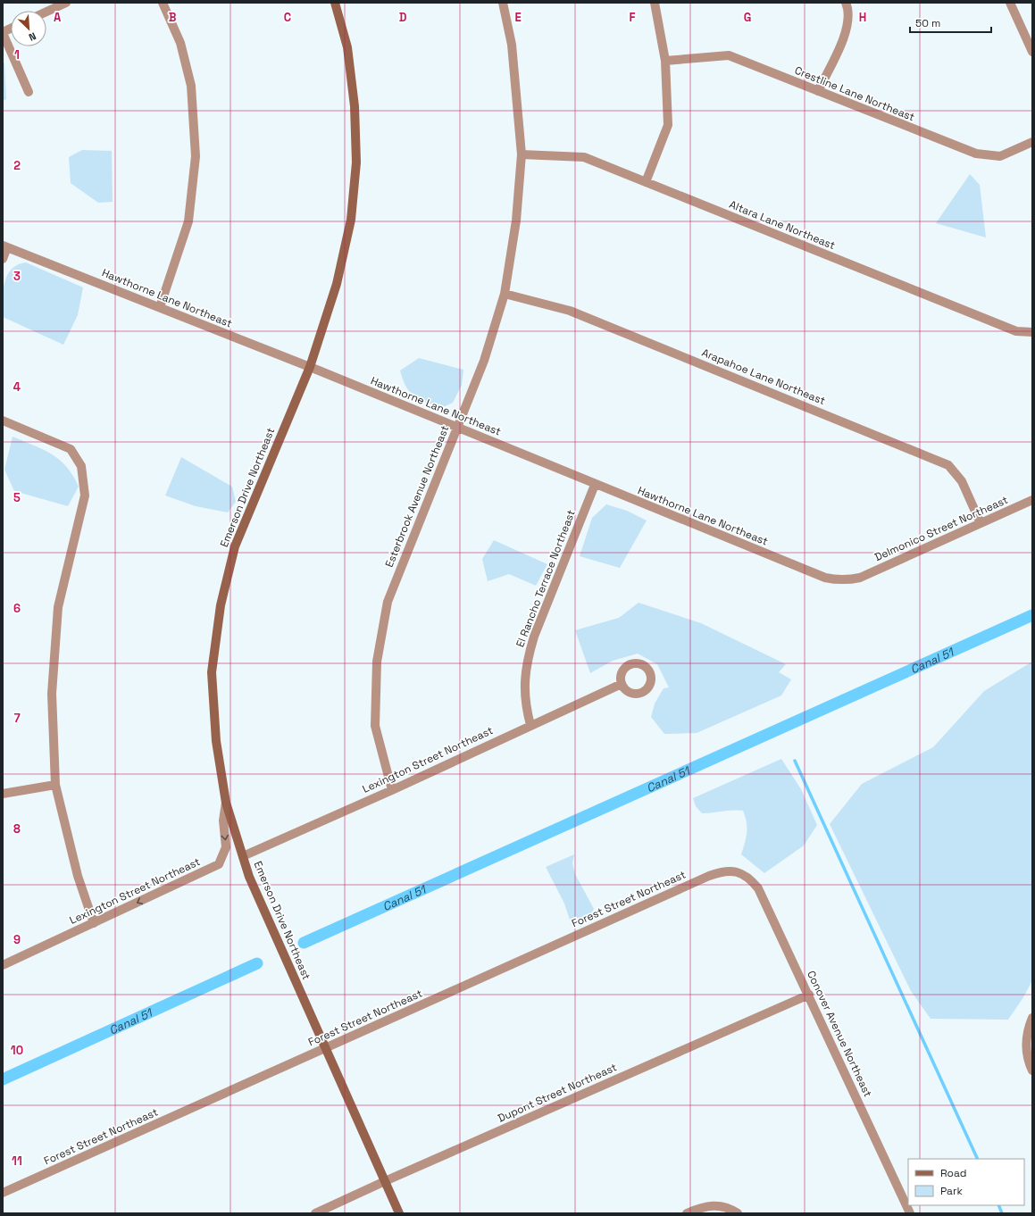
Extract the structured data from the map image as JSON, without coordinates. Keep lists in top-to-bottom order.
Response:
{
  "streets": {
    "street": [
      "Crestline Lane Northeast",
      "Altara Lane Northeast",
      "Hawthorne Lane Northeast",
      "Arapahoe Lane Northeast",
      "Emerson Drive Northeast",
      "Esterbrook Avenue Northeast",
      "Delmonico Street Northeast",
      "El Rancho Terrace Northeast",
      "Lexington Street Northeast",
      "Forest Street Northeast",
      "Conover Avenue Northeast",
      "Dupont Street Northeast"
    ]
  },
  "crossings": [
    ["Altara Lane Northeast", "Esterbrook Avenue Northeast"],
    ["Hawthorne Lane Northeast", "Emerson Drive Northeast"],
    ["Hawthorne Lane Northeast", "Esterbrook Avenue Northeast"],
    ["Hawthorne Lane Northeast", "Delmonico Street Northeast"],
    ["Hawthorne Lane Northeast", "El Rancho Terrace Northeast"],
    ["Arapahoe Lane Northeast", "Esterbrook Avenue Northeast"],
    ["Arapahoe Lane Northeast", "Delmonico Street Northeast"],
    ["Emerson Drive Northeast", "Lexington Street Northeast"],
    ["Emerson Drive Northeast", "Forest Street Northeast"],
    ["Emerson Drive Northeast", "Dupont Street Northeast"],
    ["Esterbrook Avenue Northeast", "Lexington Street Northeast"],
    ["El Rancho Terrace Northeast", "Lexington Street Northeast"],
    ["Forest Street Northeast", "Conover Avenue Northeast"],
    ["Conover Avenue Northeast", "Dupont Street Northeast"]
  ],
  "water": ["Canal 51"],
  "legend": ["Road", "Park"],
  "scale_bar": "50 m",
  "north": "bottom right",
  "grid": {
    "columns": [
      "A",
      "B",
      "C",
      "D",
      "E",
      "F",
      "G",
      "H"
    ],
    "rows": [
      "1",
      "2",
      "3",
      "4",
      "5",
      "6",
      "7",
      "8",
      "9",
      "10",
      "11"
    ]
  }
}
